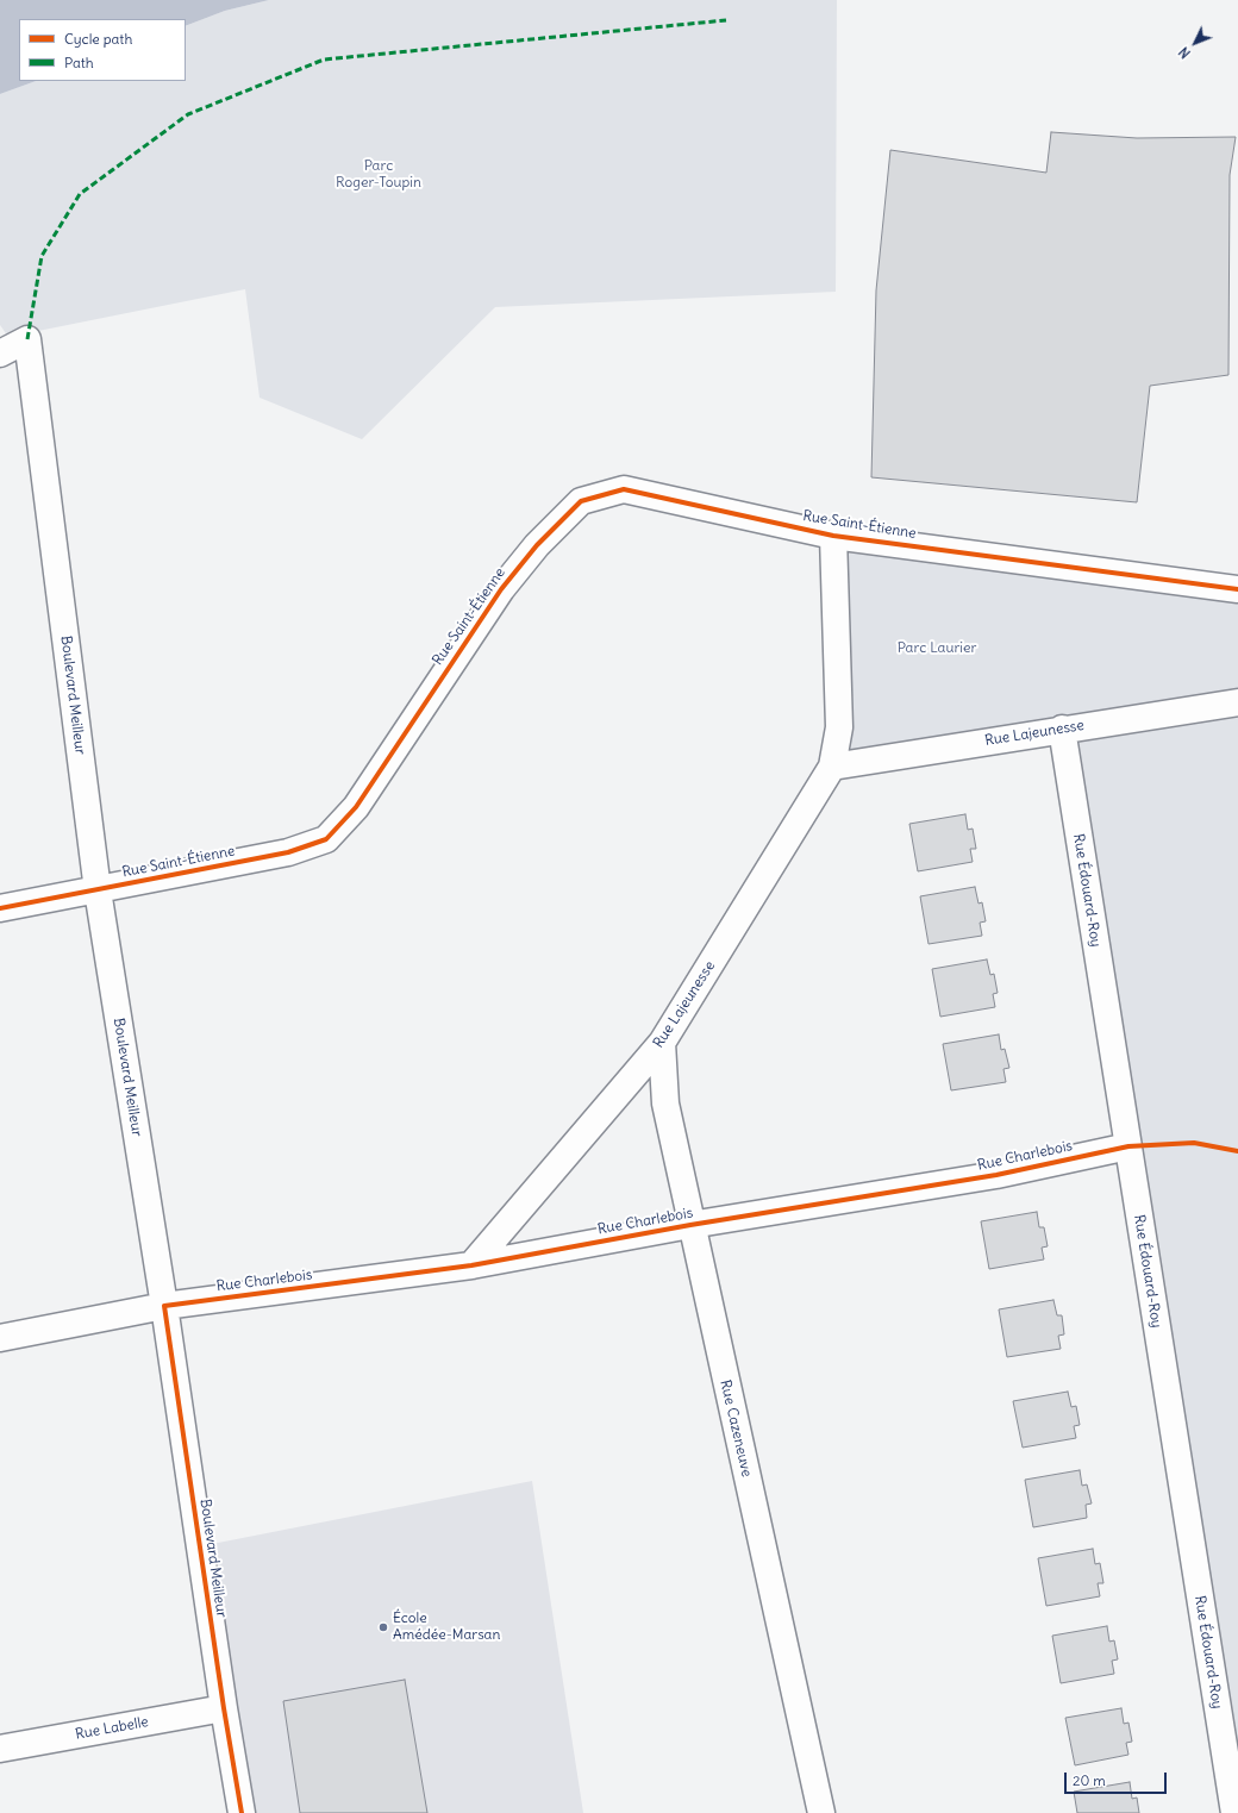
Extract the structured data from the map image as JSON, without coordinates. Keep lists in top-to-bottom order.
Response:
{
  "streets": {
    "street": [
      "Rue Saint-Étienne",
      "Boulevard Meilleur",
      "Rue Lajeunesse",
      "Rue Édouard-Roy",
      "Rue Charlebois",
      "Rue Cazeneuve",
      "Rue Labelle"
    ]
  },
  "crossings": [
    ["Rue Saint-Étienne", "Boulevard Meilleur"],
    ["Rue Saint-Étienne", "Rue Lajeunesse"],
    ["Boulevard Meilleur", "Rue Charlebois"],
    ["Boulevard Meilleur", "Rue Labelle"],
    ["Rue Lajeunesse", "Rue Édouard-Roy"],
    ["Rue Lajeunesse", "Rue Charlebois"],
    ["Rue Lajeunesse", "Rue Cazeneuve"],
    ["Rue Édouard-Roy", "Rue Charlebois"],
    ["Rue Charlebois", "Rue Cazeneuve"]
  ],
  "parks": ["Parc Roger-Toupin", "Parc Laurier"],
  "places": ["École Amédée-Marsan"],
  "legend": ["Cycle path", "Path"],
  "scale_bar": "20 m",
  "north": "bottom left"
}
